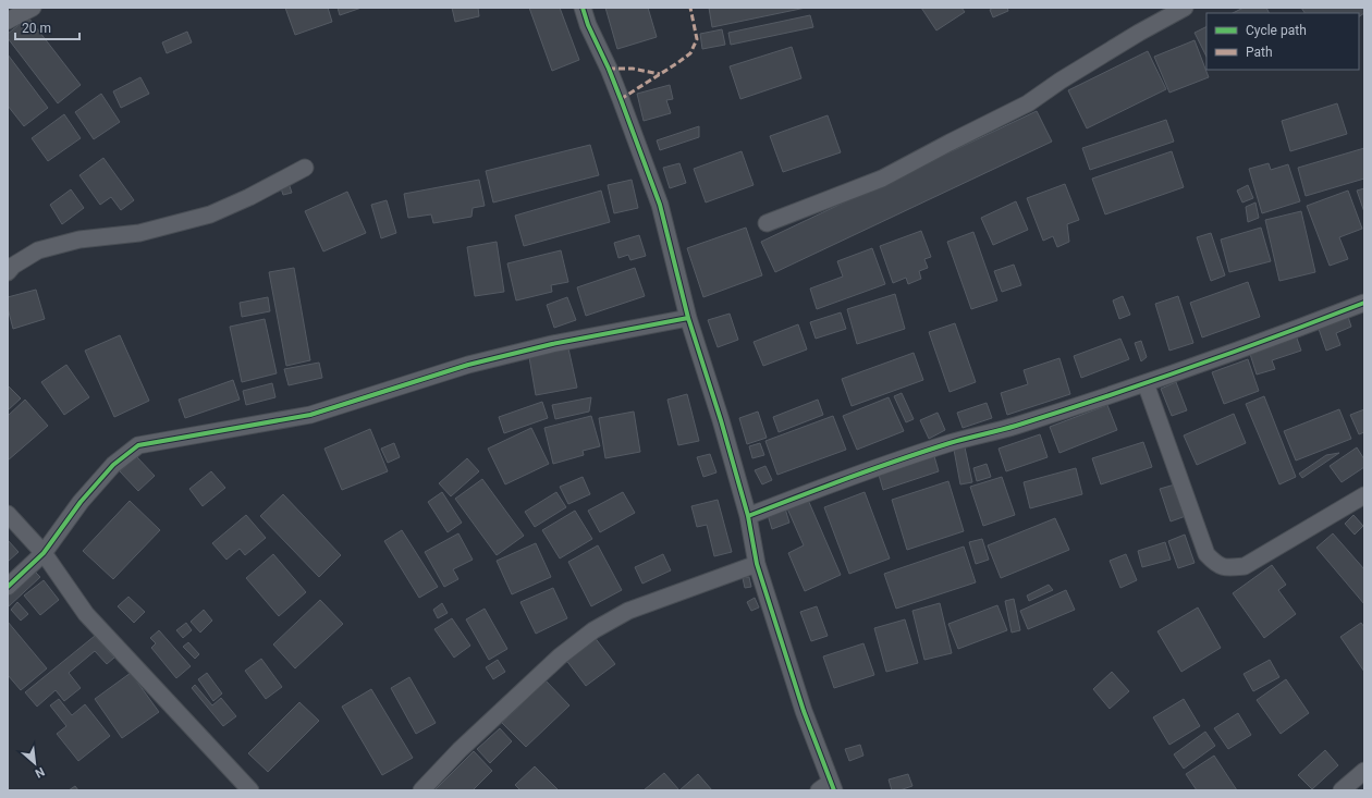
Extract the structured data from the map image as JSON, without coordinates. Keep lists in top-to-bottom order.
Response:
{
  "legend": ["Cycle path", "Path"],
  "scale_bar": "20 m",
  "north": "bottom right"
}
